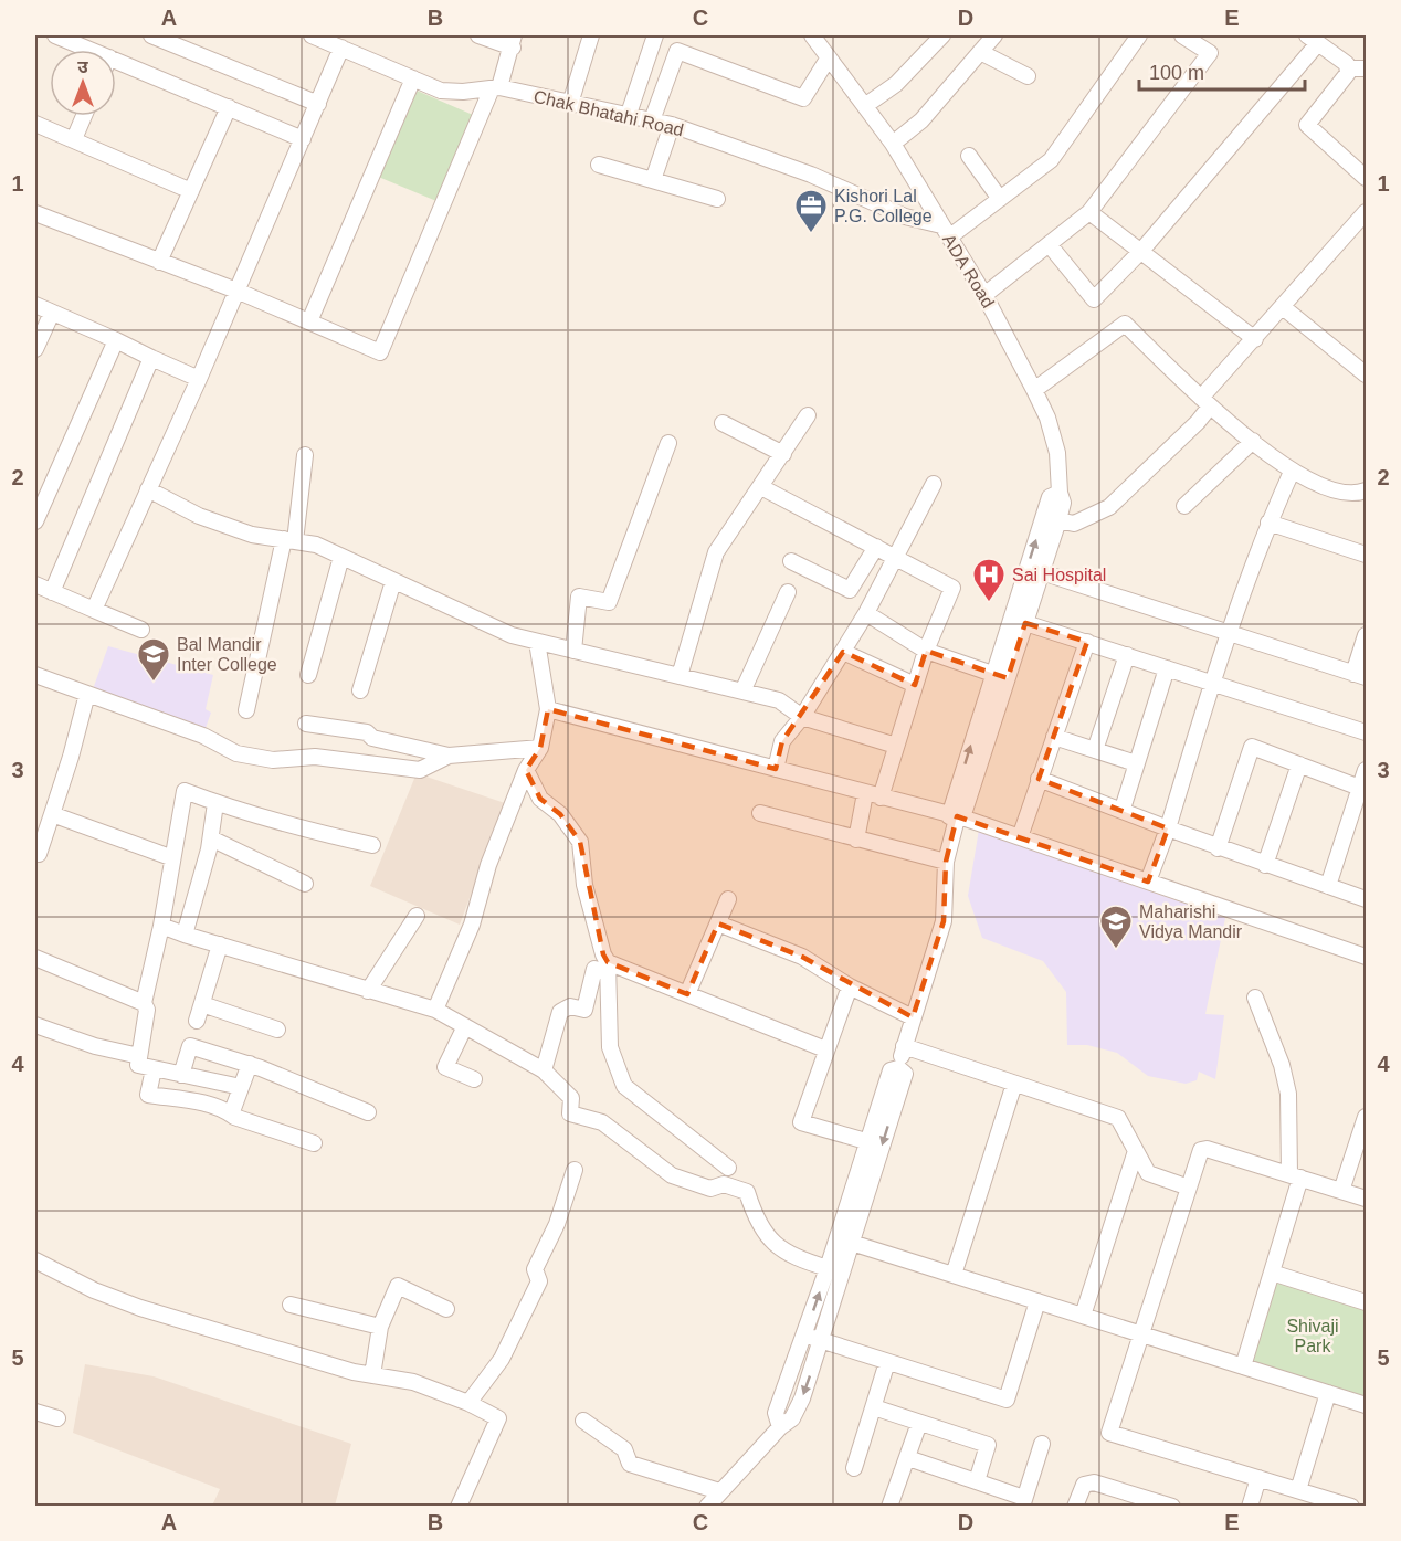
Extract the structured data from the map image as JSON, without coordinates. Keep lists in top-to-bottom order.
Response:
{
  "streets": {
    "street": ["Chak Bhatahi Road", "ADA Road"]
  },
  "crossings": [
    ["Chak Bhatahi Road", "ADA Road"]
  ],
  "parks": ["Shivaji Park"],
  "places": {
    "office": ["Kishori Lal P.G. College"],
    "hospital": ["Sai Hospital"],
    "school or university": ["Bal Mandir Inter College", "Maharishi Vidya Mandir"]
  },
  "scale_bar": "100 m",
  "north": "top",
  "grid": {
    "columns": [
      "A",
      "B",
      "C",
      "D",
      "E"
    ],
    "rows": [
      "1",
      "2",
      "3",
      "4",
      "5"
    ]
  }
}
